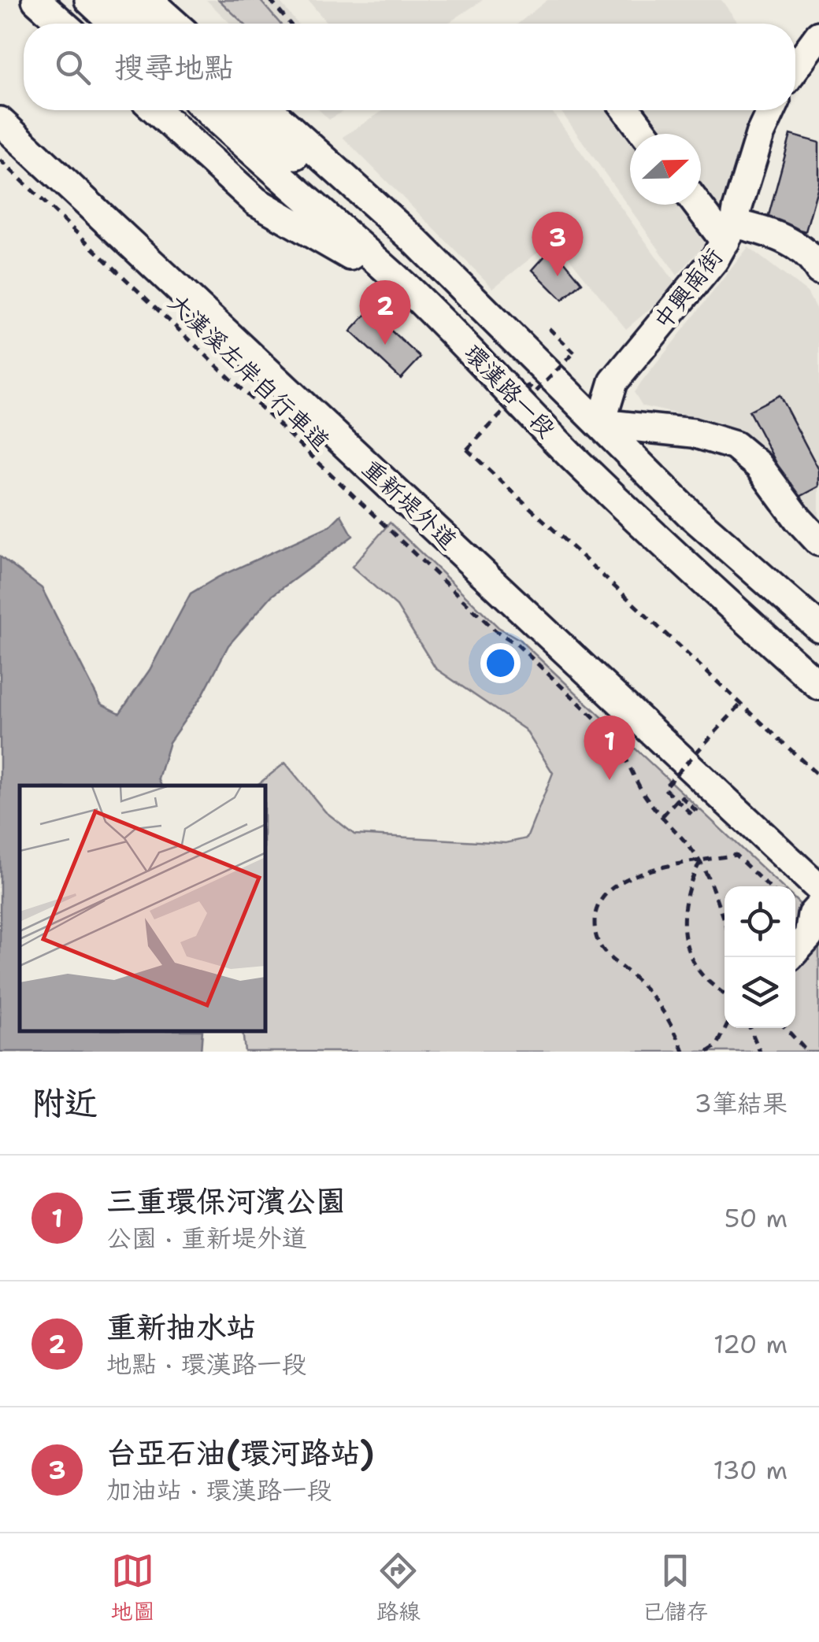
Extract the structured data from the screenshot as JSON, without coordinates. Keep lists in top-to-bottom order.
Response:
{
  "streets": {
    "street": ["中興南街", "環漢路一段", "重新堤外道"],
    "path": ["大漢溪左岸自行車道"]
  },
  "crossings": [
    ["中興南街", "環漢路一段"]
  ],
  "north": "right",
  "page": {
    "search": "搜尋地點",
    "pins": ["3", "2", "1"],
    "heading": ["附近", "3筆結果"],
    "list": [
      {
        "mark": "1",
        "name": "三重環保河濱公園",
        "note": "公園 · 重新堤外道",
        "value": "50 m"
      },
      {
        "mark": "2",
        "name": "重新抽水站",
        "note": "地點 · 環漢路一段",
        "value": "120 m"
      },
      {
        "mark": "3",
        "name": "台亞石油(環河路站)",
        "note": "加油站 · 環漢路一段",
        "value": "130 m"
      }
    ],
    "nav": ["地圖", "路線", "已儲存"]
  }
}
